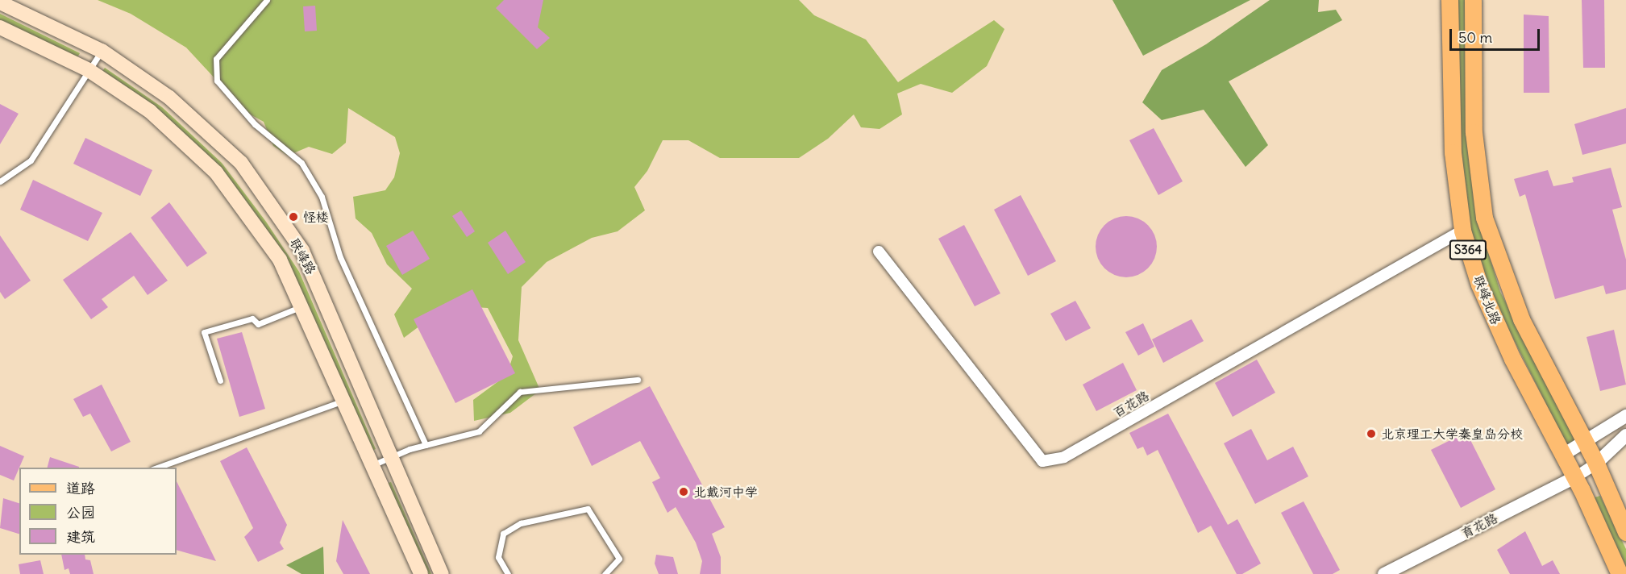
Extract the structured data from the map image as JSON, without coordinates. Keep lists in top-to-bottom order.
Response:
{
  "streets": {
    "main road": ["S364", "联峰路", "联峰北路"],
    "street": ["百花路", "育花路"]
  },
  "crossings": [
    ["联峰北路", "百花路"],
    ["联峰北路", "育花路"]
  ],
  "places": ["怪楼", "北京理工大学秦皇岛分校", "北戴河中学"],
  "legend": ["道路", "公园", "建筑"],
  "scale_bar": "50 m"
}
